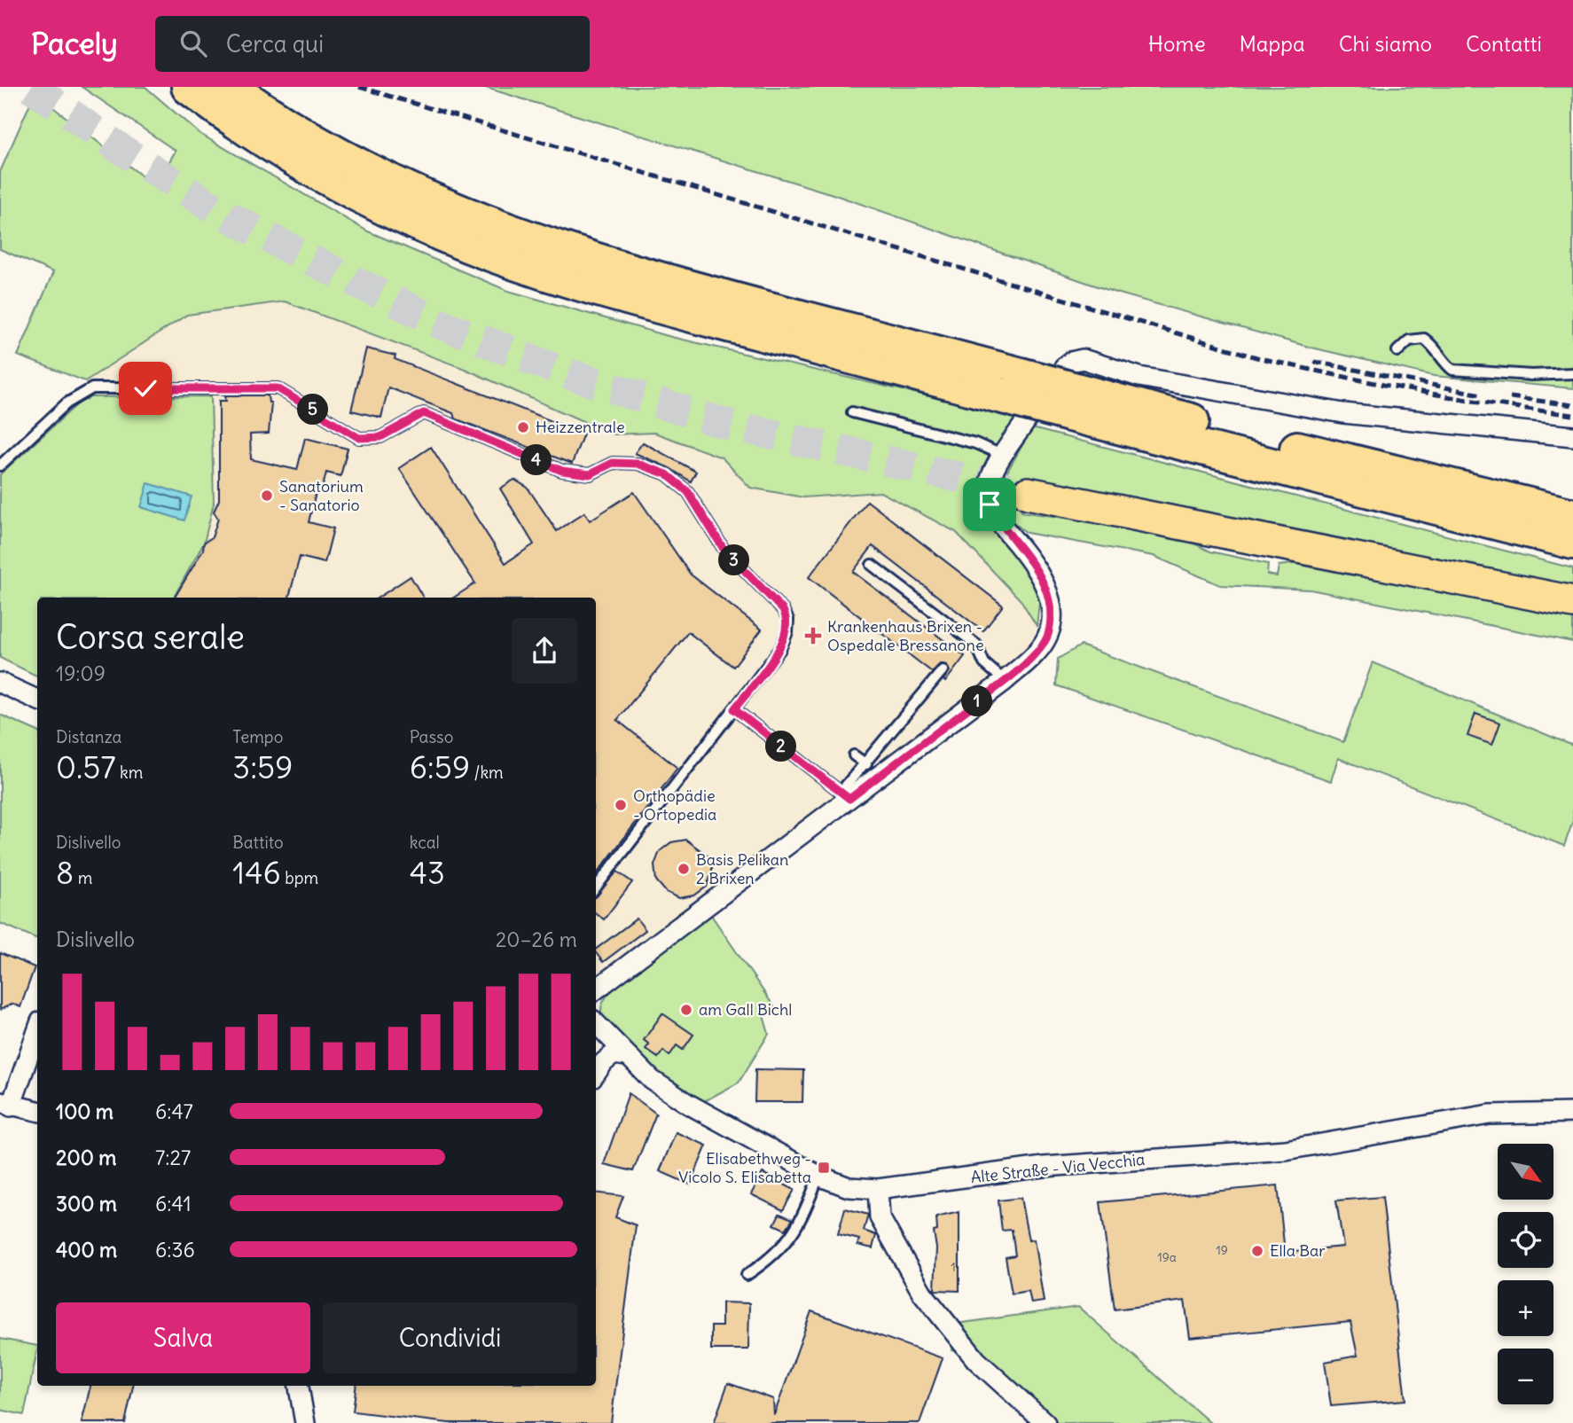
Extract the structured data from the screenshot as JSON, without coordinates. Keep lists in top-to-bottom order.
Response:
{
  "streets": {
    "street": ["Alte Straße - Via Vecchia"]
  },
  "places": {
    "other": [
      "Heizzentrale",
      "Sanatorium - Sanatorio",
      "Orthopädie - Ortopedia",
      "Basis Pelikan 2 Brixen",
      "am Gall Bichl",
      "Ella Bar"
    ],
    "health": ["Krankenhaus Brixen - Ospedale Bressanone"],
    "transit": ["Elisabethweg - Vicolo S. Elisabetta"]
  },
  "house_numbers": ["19", "19a", "1"],
  "north": "bottom right",
  "page": {
    "header": "Pacely",
    "search": "Cerca qui",
    "nav": [
      "Home",
      "Mappa",
      "Chi siamo",
      "Contatti"
    ],
    "pins": [
      "5",
      "4",
      "3",
      "1",
      "2"
    ],
    "heading": ["Corsa serale", "19:09"],
    "stats": [
      ["Distanza", "0.57 km"],
      ["Tempo", "3:59"],
      ["Passo", "6:59 /km"],
      ["Dislivello", "8 m"],
      ["Battito", "146 bpm"],
      ["kcal", "43"]
    ],
    "chart": ["Dislivello", "20–26 m"],
    "list": [
      {
        "name": "100 m",
        "note": "6:47"
      },
      {
        "name": "200 m",
        "note": "7:27"
      },
      {
        "name": "300 m",
        "note": "6:41"
      },
      {
        "name": "400 m",
        "note": "6:36"
      }
    ],
    "map_buttons": ["+", "−"],
    "buttons": ["Salva", "Condividi"]
  }
}
